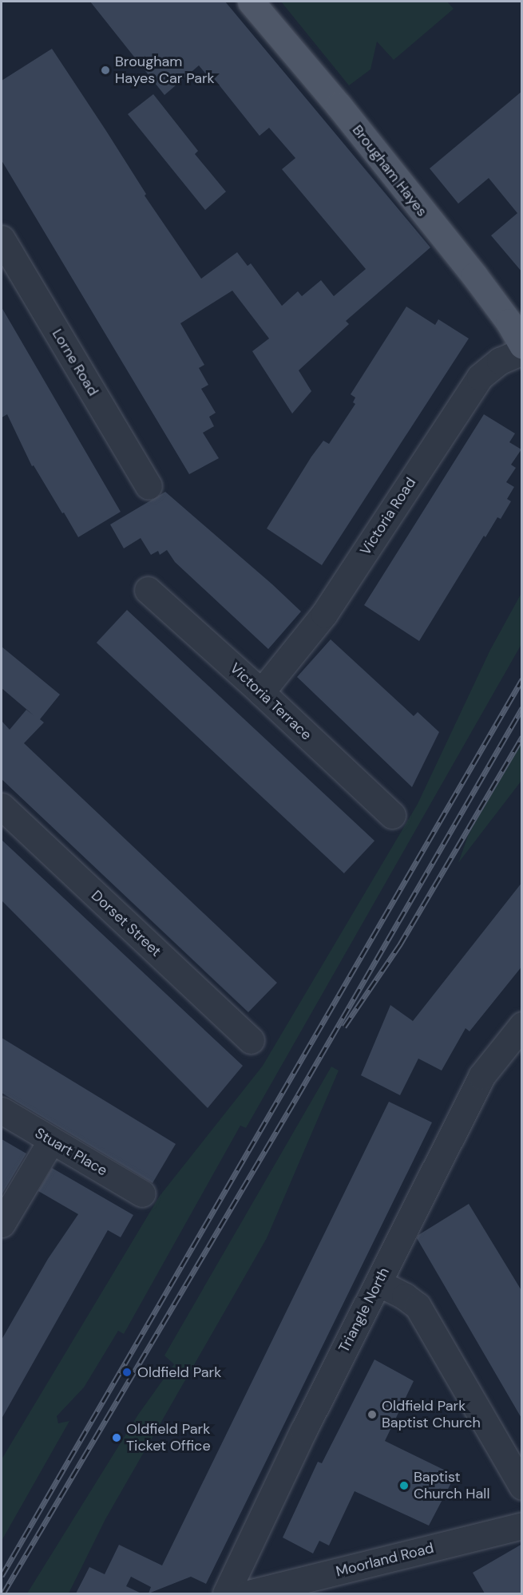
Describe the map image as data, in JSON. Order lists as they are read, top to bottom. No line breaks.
{"streets":{"main road":["Brougham Hayes"],"street":["Lorne Road","Victoria Road","Victoria Terrace","Dorset Street","Stuart Place","Triangle North","Moorland Road"]},"crossings":[["Victoria Road","Victoria Terrace"]],"places":["Brougham Hayes Car Park","Oldfield Park","Oldfield Park Baptist Church","Oldfield Park Ticket Office","Baptist Church Hall"]}
